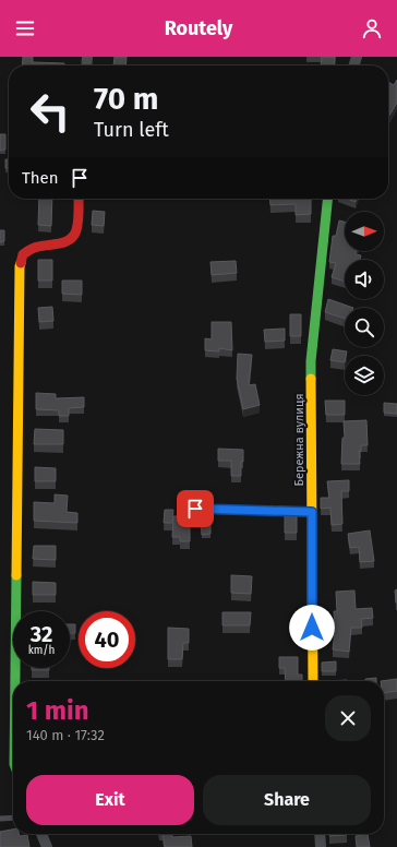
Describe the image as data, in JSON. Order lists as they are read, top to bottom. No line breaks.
{"streets":{"street":["Бережна вулиця"]},"north":"right","page":{"header":"Routely","turn":["70 m","Turn left"],"then":"Then","speed":"32 km/h","limit":"40","heading":["1 min","140 m · 17:32"],"buttons":["Exit","Share"]}}
